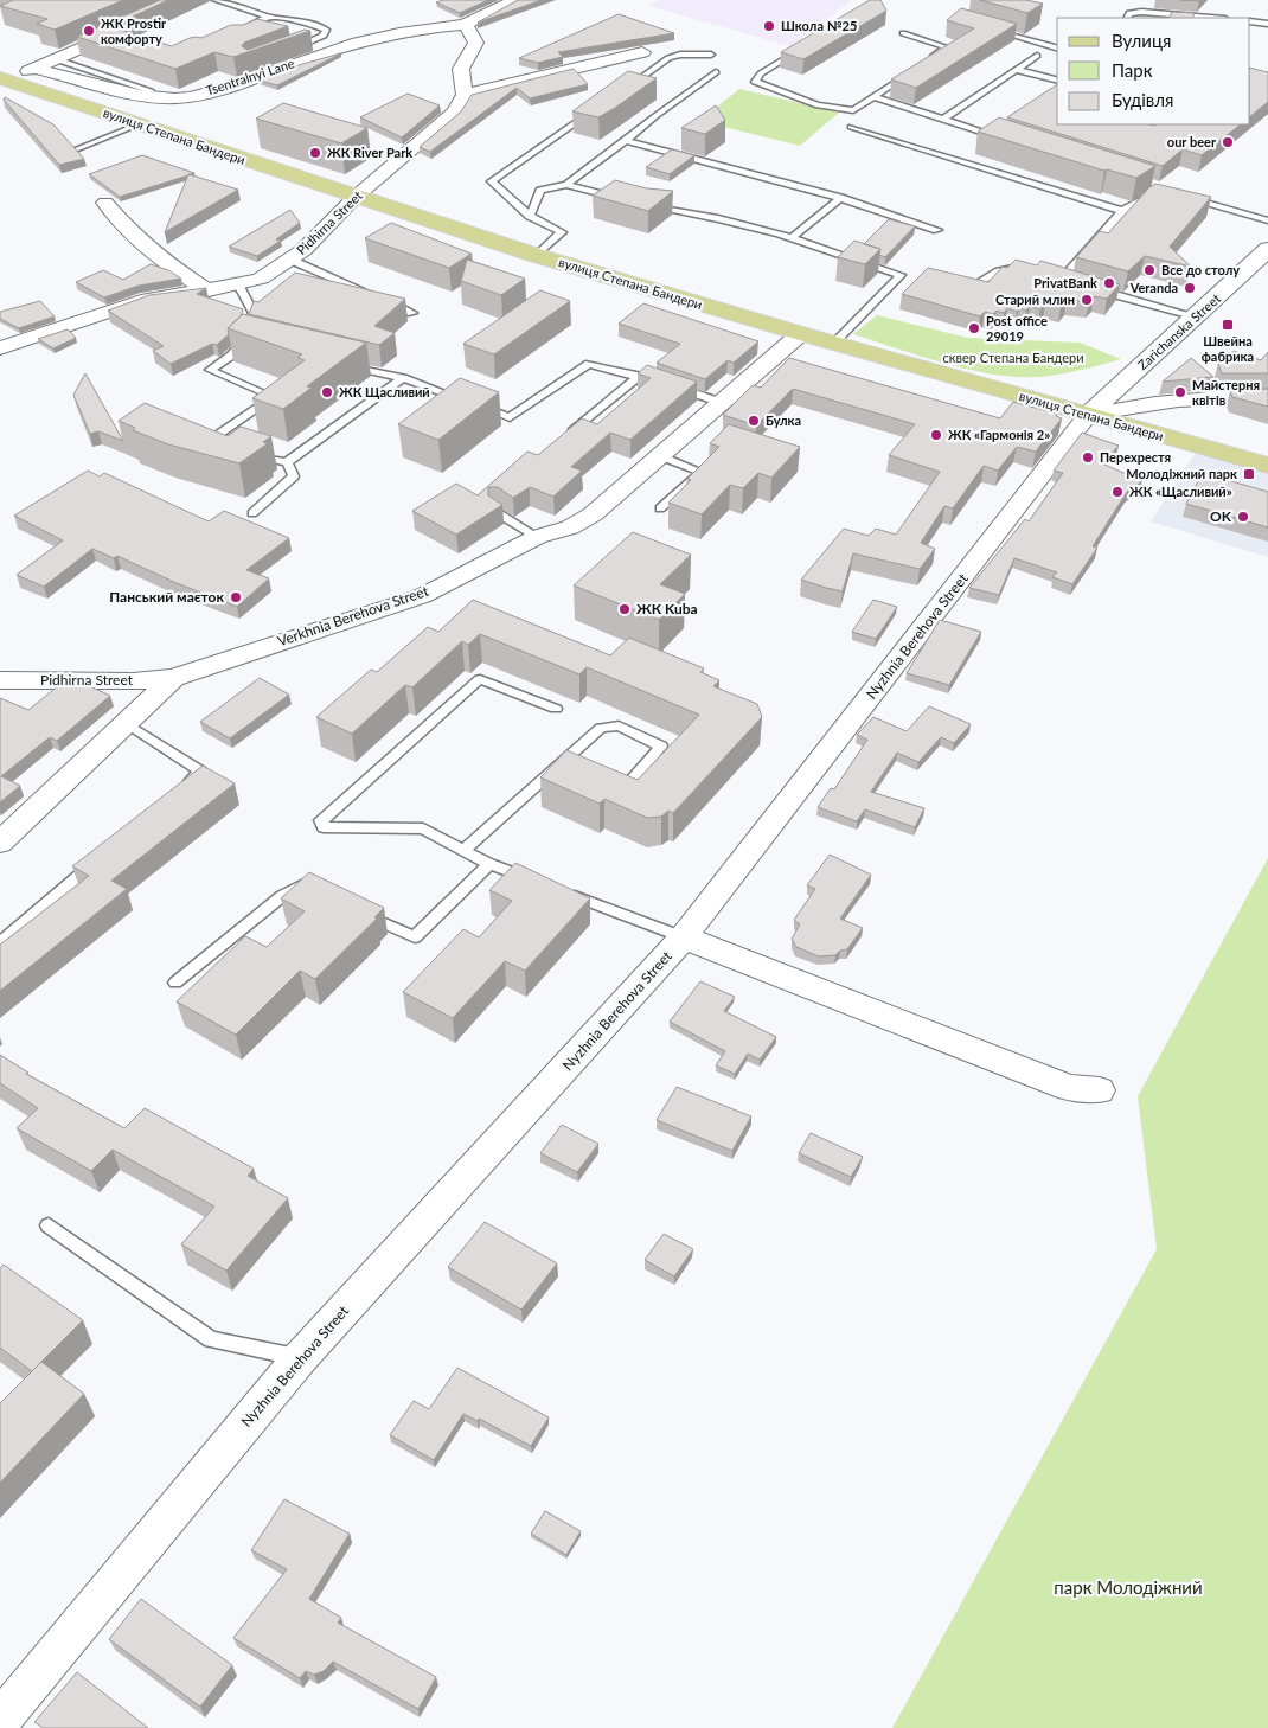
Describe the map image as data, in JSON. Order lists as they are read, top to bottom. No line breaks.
{"streets":{"main road":["вулиця Степана Бандери"],"street":["Tsentralnyi Lane","Pidhirna Street","Zarichanska Street","Verkhnia Berehova Street","Nyzhnia Berehova Street"]},"crossings":[["вулиця Степана Бандери","Pidhirna Street"],["вулиця Степана Бандери","Zarichanska Street"],["вулиця Степана Бандери","Verkhnia Berehova Street"],["вулиця Степана Бандери","Nyzhnia Berehova Street"],["Pidhirna Street","Verkhnia Berehova Street"],["Zarichanska Street","Nyzhnia Berehova Street"]],"parks":["сквер Степана Бандери","парк Молодіжний"],"places":{"other":["Школа №25","ЖК Prostir комфорту","our beer","ЖК River Park","Все до столу","PrivatBank","Veranda","Старий млин","Post office 29019","ЖК Щасливий","Майстерня квітів","Булка","ЖК «Гармонія 2»","Перехрестя","ЖК «Щасливий»","OK","Панський маєток","ЖК Kuba"],"transit":["Швейна фабрика","Молодіжний парк"]},"legend":["Вулиця","Парк","Будівля"]}
